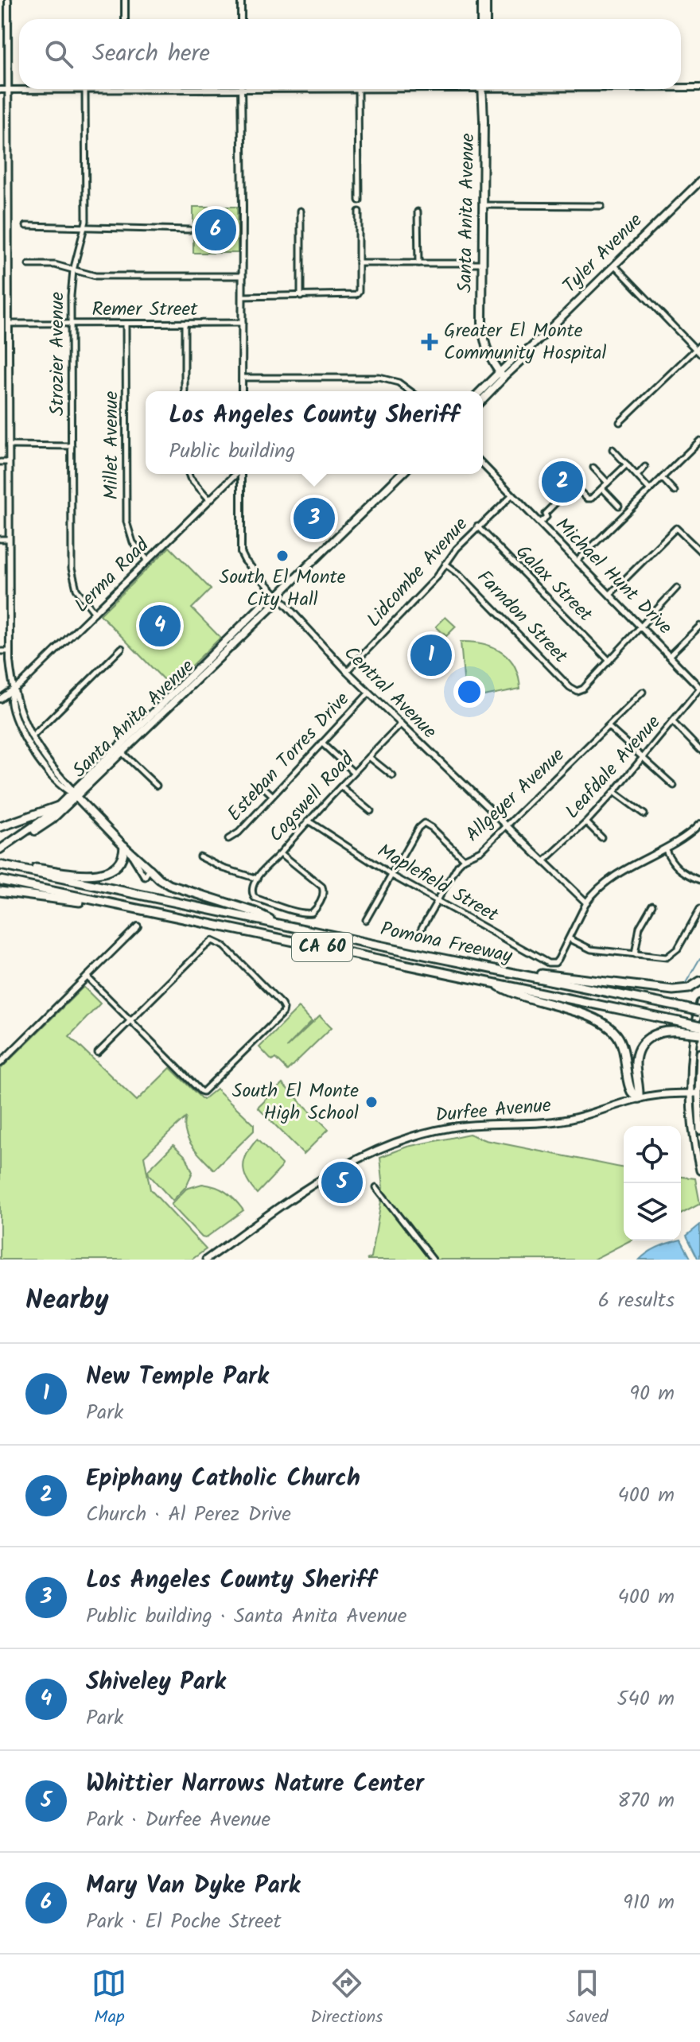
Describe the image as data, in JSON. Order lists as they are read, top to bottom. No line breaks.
{"streets":{"highway":["Pomona Freeway","CA 60"],"main road":["Santa Anita Avenue","Tyler Avenue","Durfee Avenue"],"street":["Remer Street","Strozier Avenue","Millet Avenue","Lidcombe Avenue","Lerma Road","Michael Hunt Drive","Galax Street","Farndon Street","Central Avenue","Esteban Torres Drive","Leafdale Avenue","Allgeyer Avenue","Cogswell Road","Maplefield Street"]},"crossings":[["Santa Anita Avenue","Tyler Avenue"],["Santa Anita Avenue","Central Avenue"],["Remer Street","Strozier Avenue"],["Remer Street","Millet Avenue"],["Strozier Avenue","Lerma Road"],["Millet Avenue","Lerma Road"],["Lidcombe Avenue","Michael Hunt Drive"],["Lidcombe Avenue","Galax Street"],["Lidcombe Avenue","Farndon Street"],["Lidcombe Avenue","Central Avenue"],["Michael Hunt Drive","Leafdale Avenue"],["Galax Street","Farndon Street"],["Central Avenue","Esteban Torres Drive"],["Central Avenue","Leafdale Avenue"],["Central Avenue","Allgeyer Avenue"],["Central Avenue","Cogswell Road"],["Allgeyer Avenue","Maplefield Street"],["Cogswell Road","Maplefield Street"]],"places":{"health":["Greater El Monte Community Hospital"],"other":["South El Monte City Hall","South El Monte High School"]},"page":{"search":"Search here","pins":["6","2","3","4","1","5"],"popup":["Los Angeles County Sheriff","Public building"],"heading":["Nearby","6 results"],"list":[{"mark":"1","name":"New Temple Park","note":"Park","value":"90 m"},{"mark":"2","name":"Epiphany Catholic Church","note":"Church · Al Perez Drive","value":"400 m"},{"mark":"3","name":"Los Angeles County Sheriff","note":"Public building · Santa Anita Avenue","value":"400 m"},{"mark":"4","name":"Shiveley Park","note":"Park","value":"540 m"},{"mark":"5","name":"Whittier Narrows Nature Center","note":"Park · Durfee Avenue","value":"870 m"},{"mark":"6","name":"Mary Van Dyke Park","note":"Park · El Poche Street","value":"910 m"}],"nav":["Map","Directions","Saved"]}}
